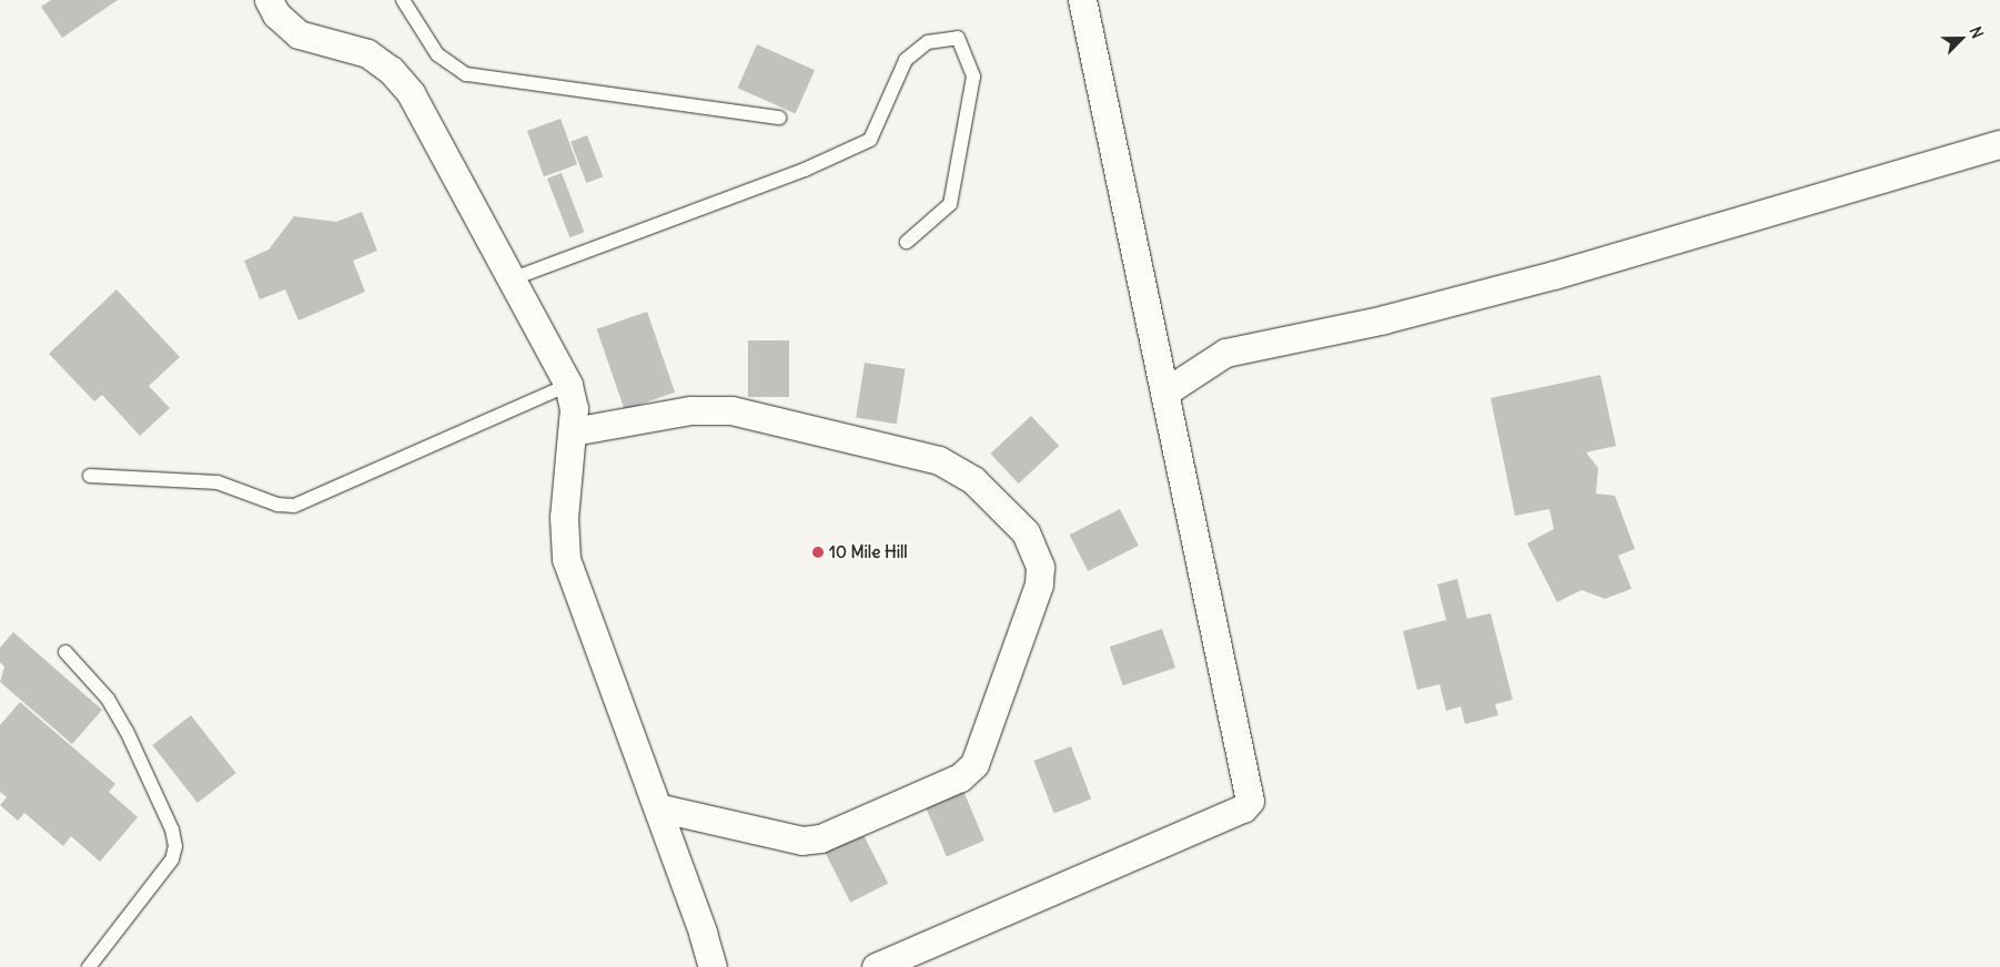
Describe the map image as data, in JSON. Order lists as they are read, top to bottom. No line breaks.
{"places":["10 Mile Hill"],"north":"top right"}
